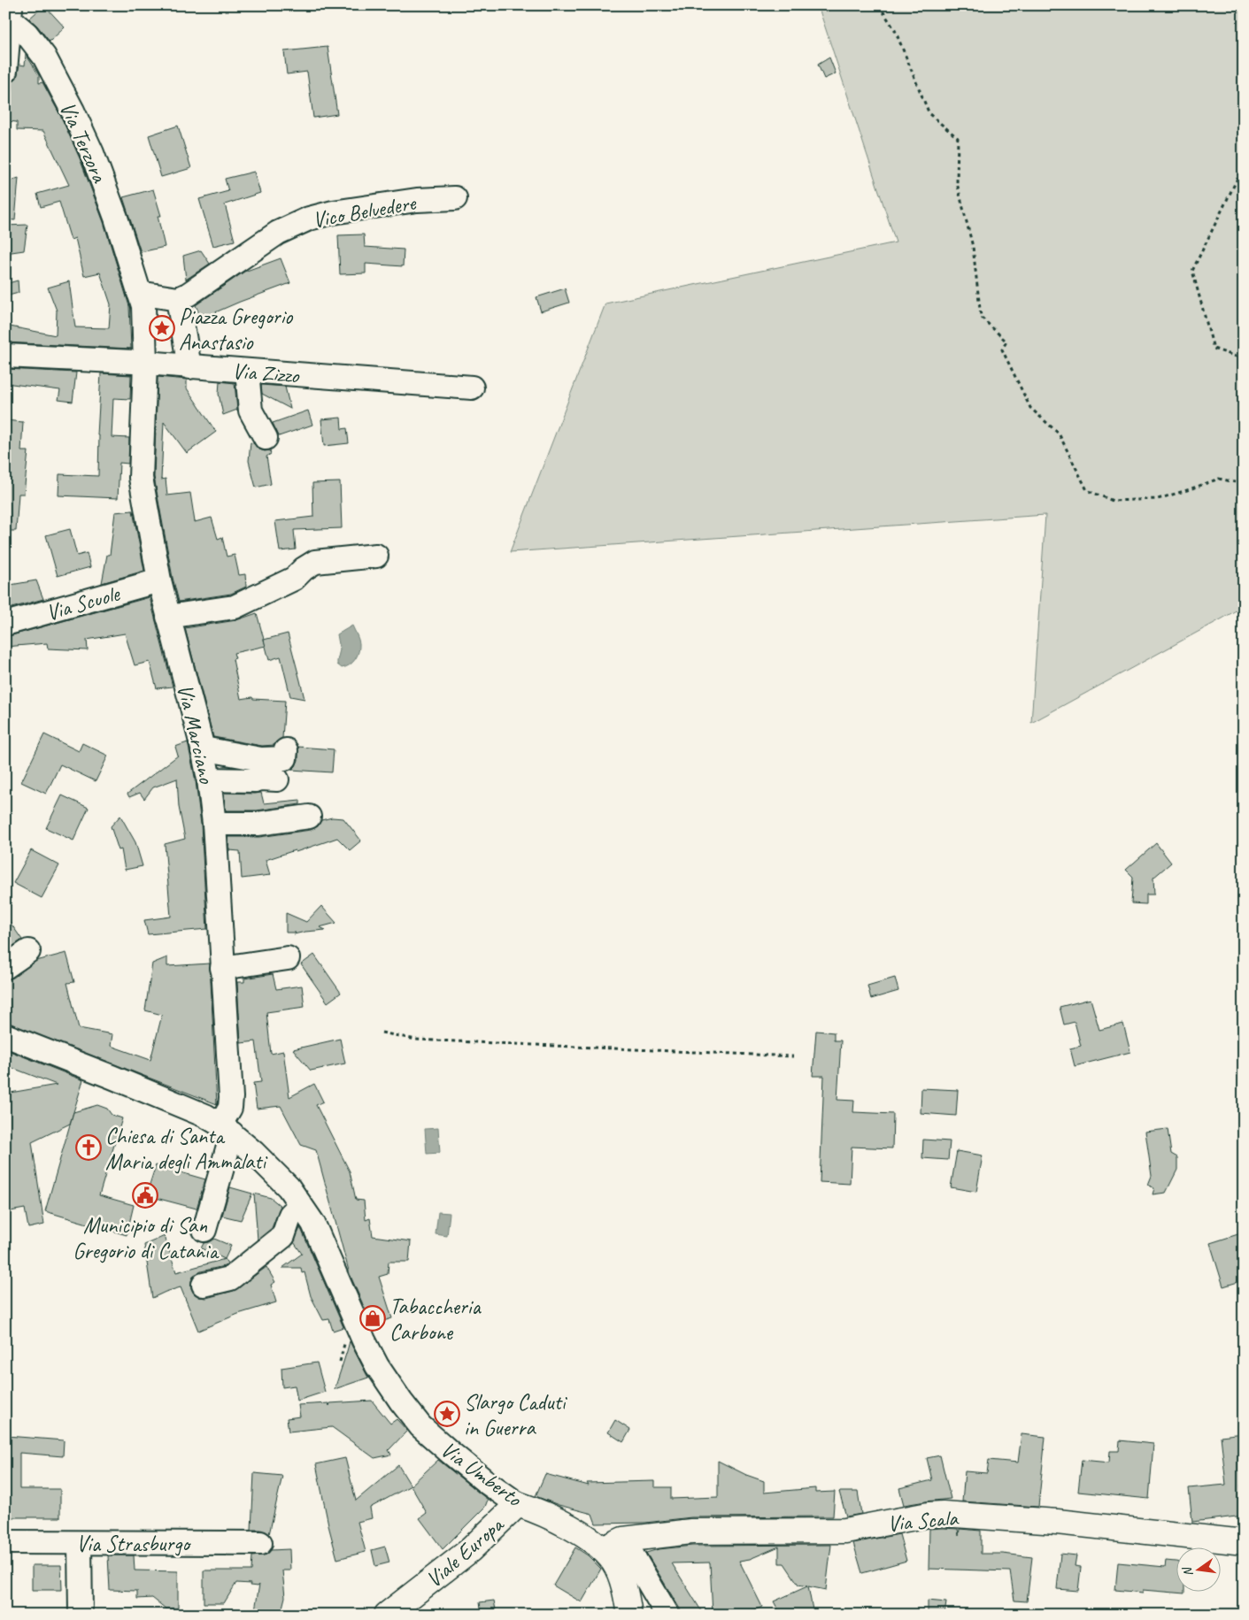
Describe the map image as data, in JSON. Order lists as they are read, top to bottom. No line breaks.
{"streets":{"main road":["Via Umberto","Via Scala","Viale Europa"],"street":["Via Terzora","Vico Belvedere","Via Zizzo","Via Scuole","Via Marciano","Via Strasburgo"]},"crossings":[["Via Terzora","Via Zizzo"],["Via Terzora","Via Marciano"],["Via Zizzo","Via Marciano"],["Via Scuole","Via Marciano"],["Via Marciano","Via Umberto"],["Via Umberto","Via Scala"],["Via Umberto","Viale Europa"]],"places":{"place":["Piazza Gregorio Anastasio","Slargo Caduti in Guerra"],"church":["Chiesa di Santa Maria degli Ammalati"],"public building":["Municipio di San Gregorio di Catania"],"shop":["Tabaccheria Carbone"]},"north":"left"}
